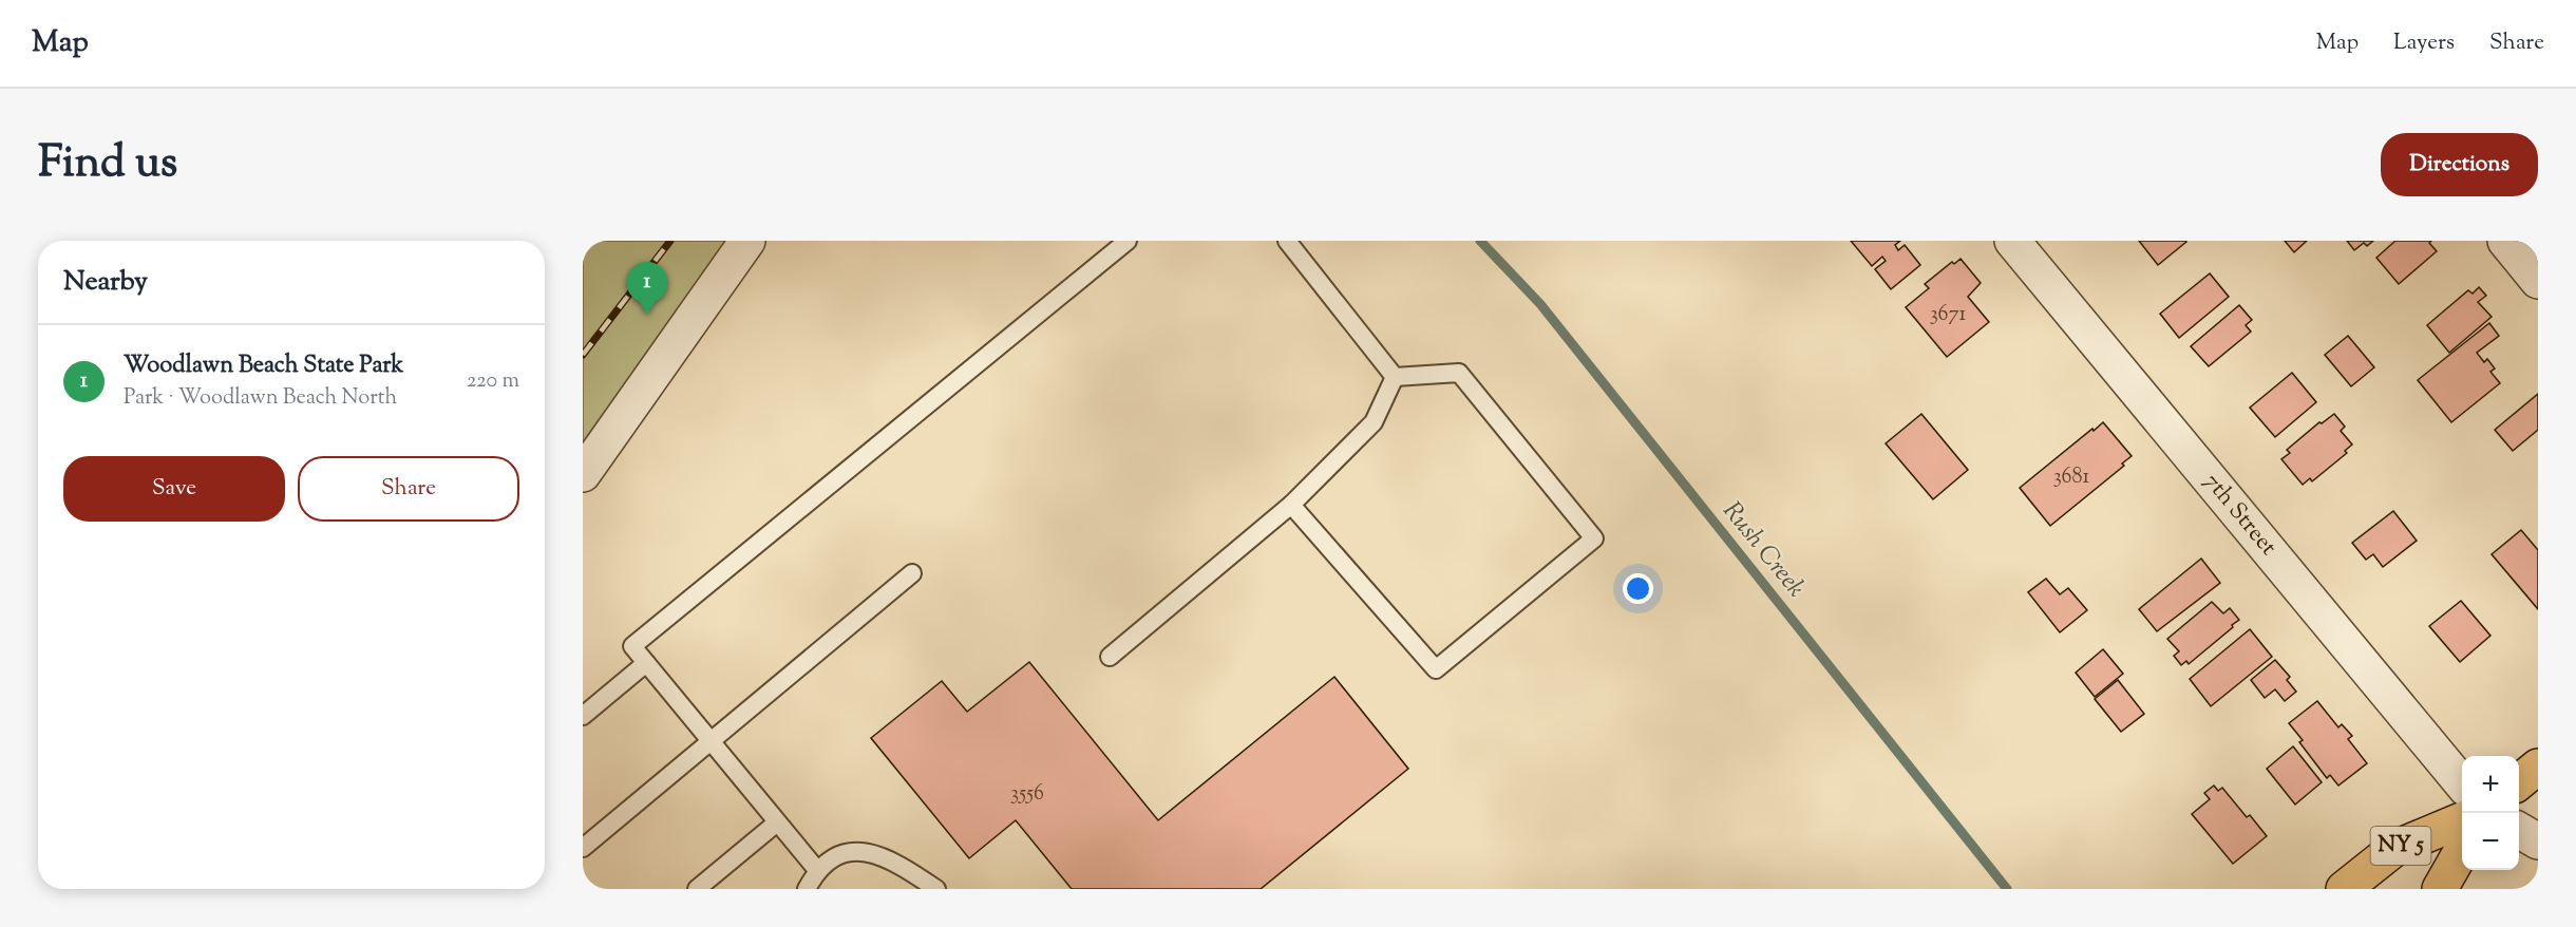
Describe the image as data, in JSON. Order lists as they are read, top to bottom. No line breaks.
{"streets":{"highway":["NY 5"],"street":["7th Street"]},"water":["Rush Creek"],"house_numbers":["3671","3681","3556"],"page":{"header":"Map","nav":["Map","Layers","Share"],"title":"Find us","buttons":["Directions",["Save","Share"]],"heading":"Nearby","pins":"1","list":[{"mark":"1","name":"Woodlawn Beach State Park","note":"Park · Woodlawn Beach North","value":"220 m"}],"map_buttons":["+","−"]}}
